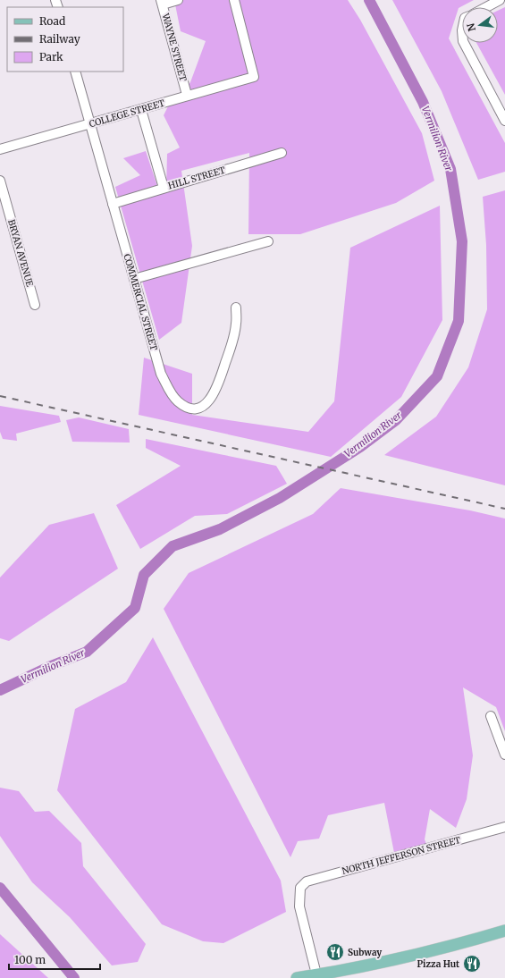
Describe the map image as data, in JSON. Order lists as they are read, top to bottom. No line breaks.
{"streets":{"street":["WAYNE STREET","COLLEGE STREET","HILL STREET","BRYAN AVENUE","COMMERCIAL STREET","NORTH JEFFERSON STREET"]},"crossings":[["WAYNE STREET","COLLEGE STREET"],["COLLEGE STREET","COMMERCIAL STREET"],["HILL STREET","COMMERCIAL STREET"]],"water":["Vermilion River"],"places":{"restaurant":["Subway","Pizza Hut"]},"legend":["Road","Railway","Park"],"scale_bar":"100 m","north":"left"}
